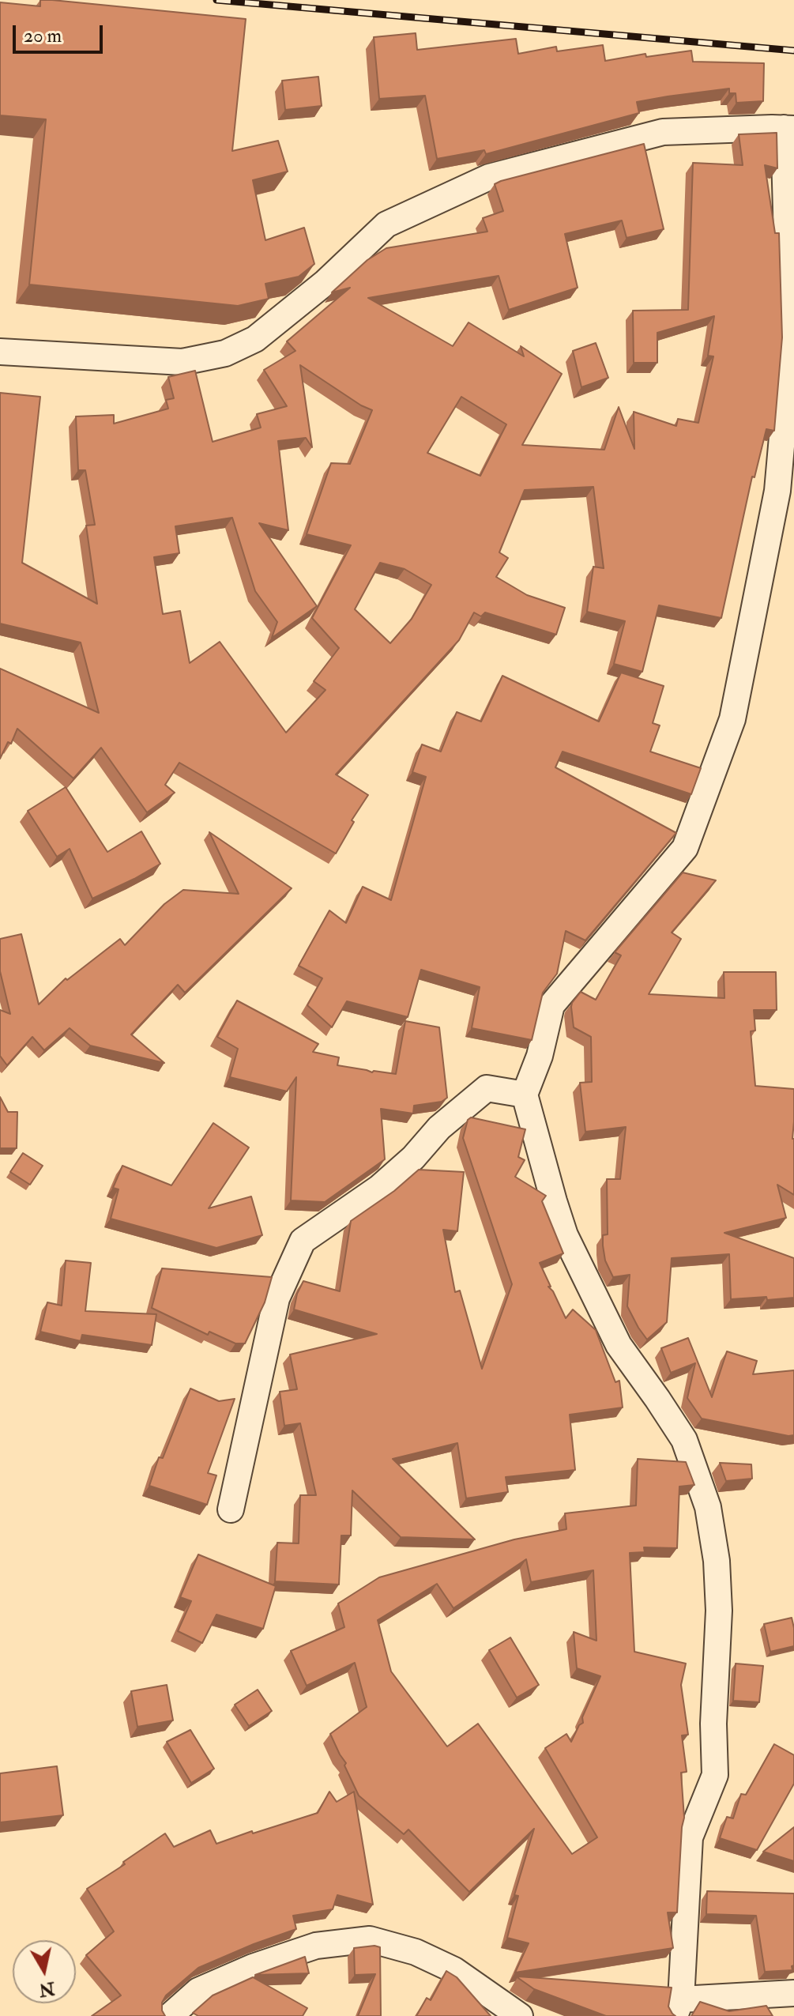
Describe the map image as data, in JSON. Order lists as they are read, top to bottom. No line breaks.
{"scale_bar":"20 m","north":"bottom"}
